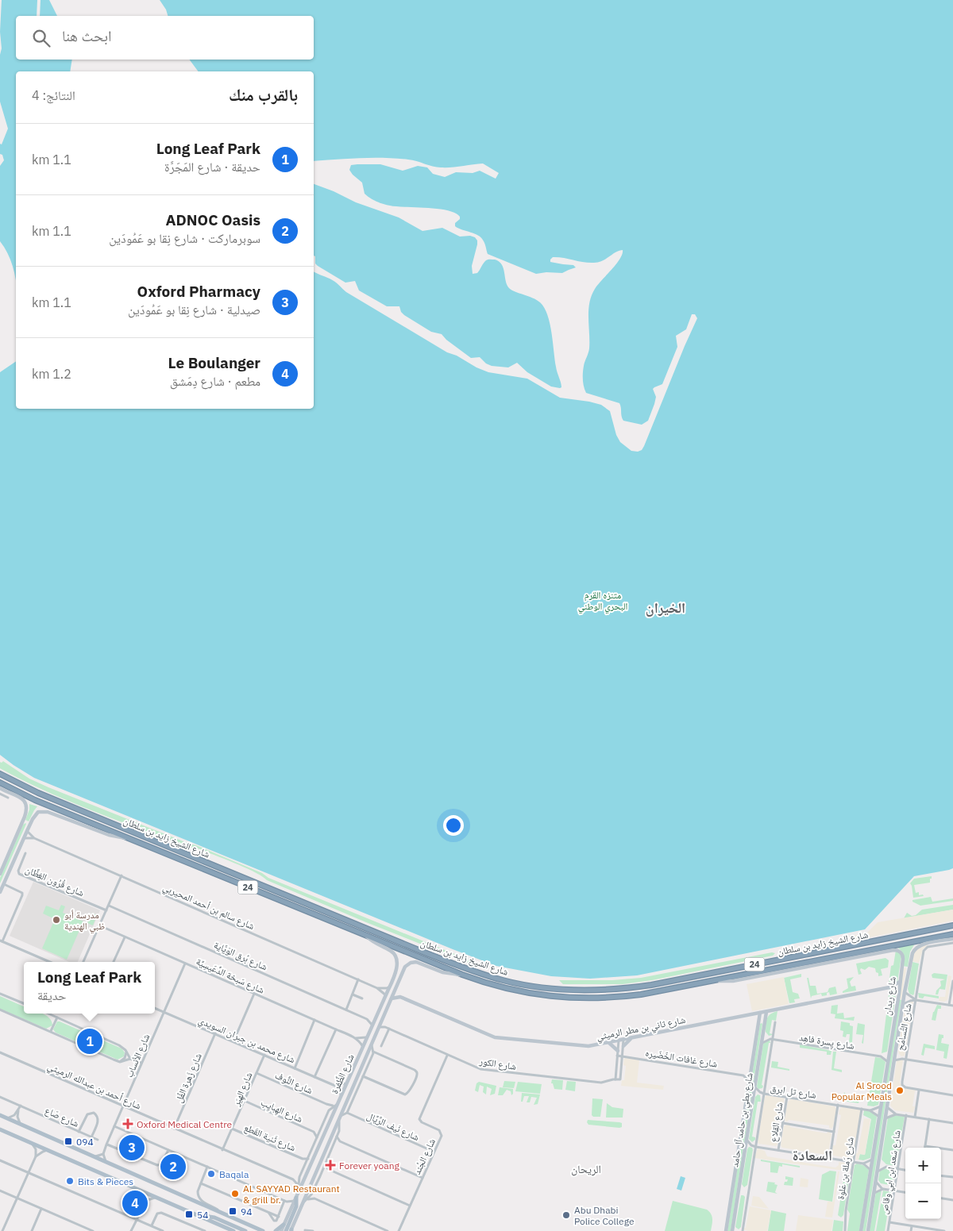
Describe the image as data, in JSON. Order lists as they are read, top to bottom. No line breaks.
{"streets":{"highway":["شارع الشيخ زايد بن سلطان","24"],"main road":["شارع ربدان","شارع ثاني بن مطر الرميثي","شارع الظَّفرة","شارع بطي بن حامد آل حامد"],"street":["شارع قُرُون الغِظَّان","شارع سالم بن أحمد المحيربي","شارع بُرق الوَيَّاية","شارع سَبخة الدِّعَيسِيَّة","شارع التَّسامُح","شارع محمد بن جبران السويدي","شارع يِسرة فاهِد","شارع الأنساب","شارع غافات الخَضَيره","شارع الكور","شارع زَهرة الفُل","شارع النُّوف","شارع أحمد بن عبدالله الرميثي","شارع الهِيَر","شارع تل ابرق","شارع الهِبايِب","شارع صَاع","شارع القِلاع","شارع نَيف الرَّيَّال","شارع ثَنية القَطع","شارع الجُند","شارع رَملة بن عَلوة","شارع سَعد ابن ابي وقاص"]},"crossings":[["شارع الشيخ زايد بن سلطان","شارع ربدان"],["شارع الشيخ زايد بن سلطان","شارع الظَّفرة"],["شارع سالم بن أحمد المحيربي","شارع الظَّفرة"],["شارع بُرق الوَيَّاية","شارع الظَّفرة"],["شارع سَبخة الدِّعَيسِيَّة","شارع الأنساب"],["شارع سَبخة الدِّعَيسِيَّة","شارع الظَّفرة"],["شارع ربدان","شارع ثاني بن مطر الرميثي"],["شارع ربدان","شارع يِسرة فاهِد"],["شارع ربدان","شارع تل ابرق"],["شارع ثاني بن مطر الرميثي","شارع الكور"],["شارع ثاني بن مطر الرميثي","شارع بطي بن حامد آل حامد"],["شارع محمد بن جبران السويدي","شارع الأنساب"],["شارع محمد بن جبران السويدي","شارع زَهرة الفُل"],["شارع محمد بن جبران السويدي","شارع الهِيَر"],["شارع الأنساب","شارع أحمد بن عبدالله الرميثي"],["شارع غافات الخَضَيره","شارع الكور"],["شارع الكور","شارع الظَّفرة"],["شارع الكور","شارع الجُند"],["شارع الظَّفرة","شارع النُّوف"],["شارع الظَّفرة","شارع أحمد بن عبدالله الرميثي"],["شارع الظَّفرة","شارع نَيف الرَّيَّال"],["شارع زَهرة الفُل","شارع أحمد بن عبدالله الرميثي"],["شارع النُّوف","شارع الهِيَر"],["شارع أحمد بن عبدالله الرميثي","شارع الهِيَر"],["شارع الهِيَر","شارع الهِبايِب"],["شارع الهِيَر","شارع ثَنية القَطع"],["شارع تل ابرق","شارع بطي بن حامد آل حامد"],["شارع تل ابرق","شارع القِلاع"],["شارع تل ابرق","شارع رَملة بن عَلوة"],["شارع نَيف الرَّيَّال","شارع الجُند"]],"districts":["الخيران","السعادة","الريحان"],"parks":["متنزه القرم البحري الوطني"],"places":{"other":["مدرسة أبو ظبي الهندية","Al Srood Popular Meals","Baqala","Bits & Pieces","AL SAYYAD Restaurant & grill br.","Abu Dhabi Police College"],"health":["Oxford Medical Centre","Forever yoang"],"transit":["094","94","54"]},"page":{"search":"ابحث هنا","heading":["بالقرب منك","النتائج: 4"],"list":[{"mark":"1","name":"Long Leaf Park","note":"حديقة · شارع المَجَرَّة","value":"1.1 km"},{"mark":"2","name":"ADNOC Oasis","note":"سوبرماركت · شارع نِقا بو عَمُودَين","value":"1.1 km"},{"mark":"3","name":"Oxford Pharmacy","note":"صيدلية · شارع نِقا بو عَمُودَين","value":"1.1 km"},{"mark":"4","name":"Le Boulanger","note":"مطعم · شارع دِمَشق","value":"1.2 km"}],"popup":["Long Leaf Park","حديقة"],"pins":["1","3","2","4"],"map_buttons":["+","−"]}}
